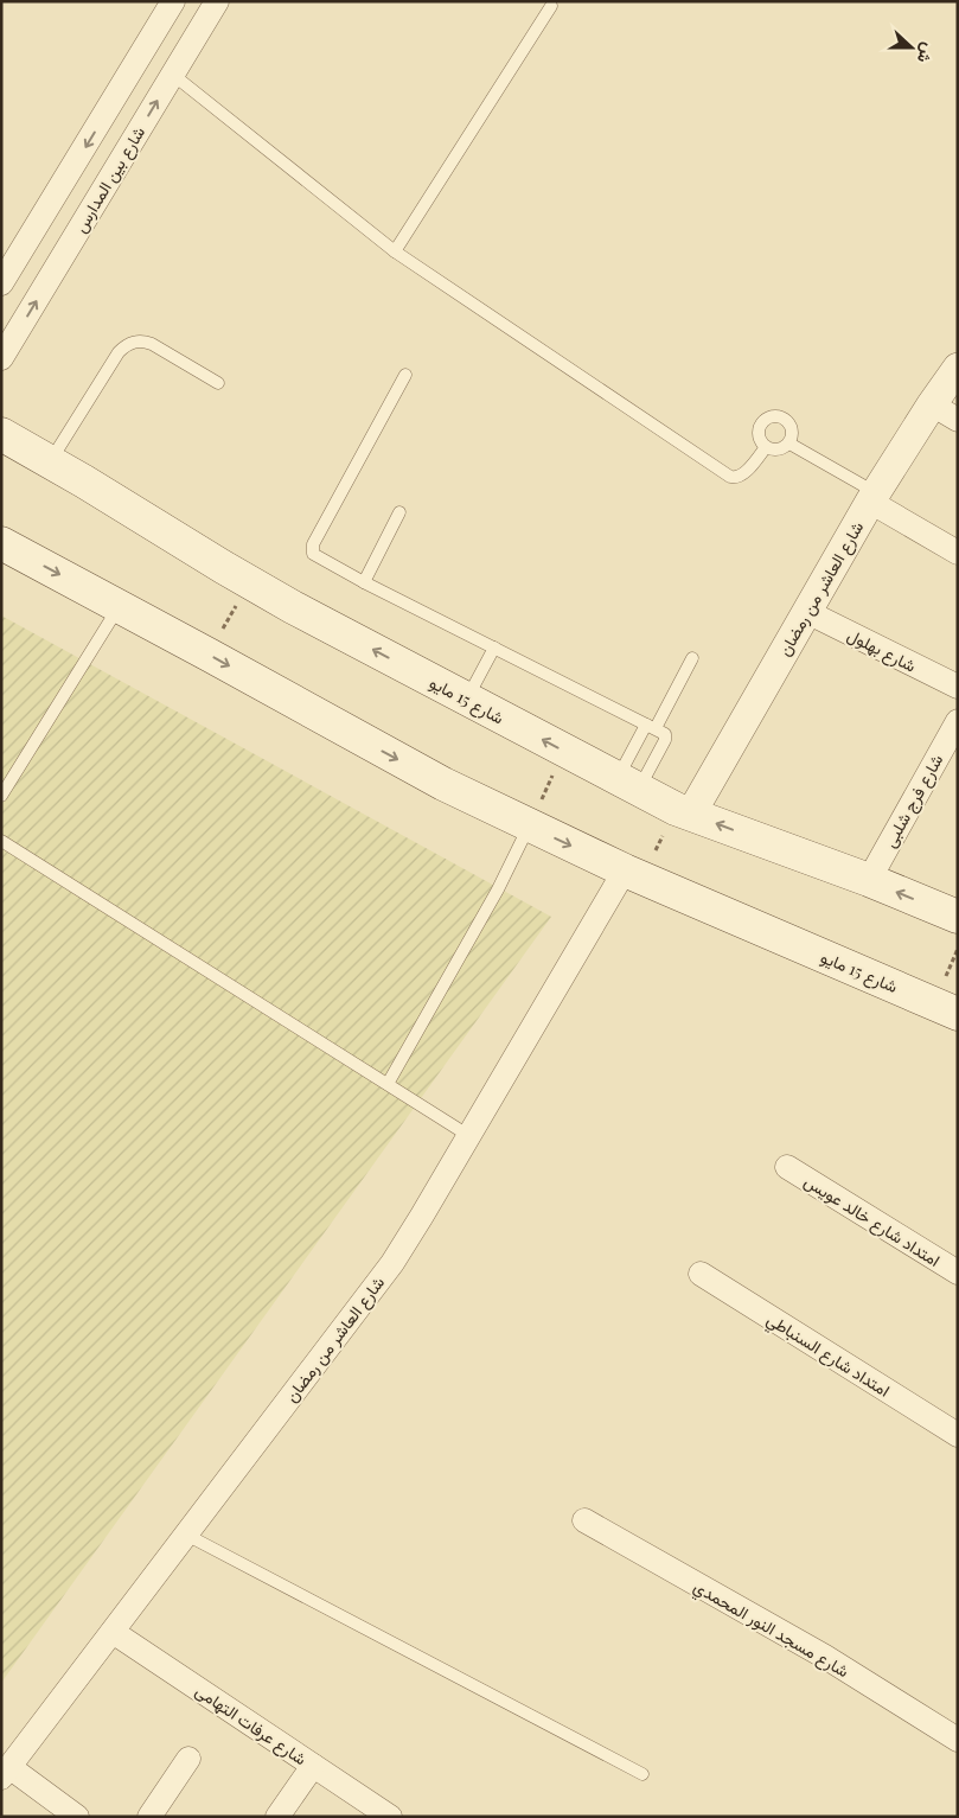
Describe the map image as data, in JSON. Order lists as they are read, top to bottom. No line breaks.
{"streets":{"main road":["شارع 15 مايو"],"street":["شارع بين المدارس","شارع العاشر من رمضان","شارع بهلول","شارع فرج شلبى","امتداد شارع خالد عويس","امتداد شارع السنباطي","شارع مسجد النور المحمدي","شارع عرفات التهامى"]},"crossings":[["شارع العاشر من رمضان","شارع بهلول"],["شارع العاشر من رمضان","شارع 15 مايو"],["شارع العاشر من رمضان","شارع عرفات التهامى"],["شارع 15 مايو","شارع فرج شلبى"]],"north":"right"}
